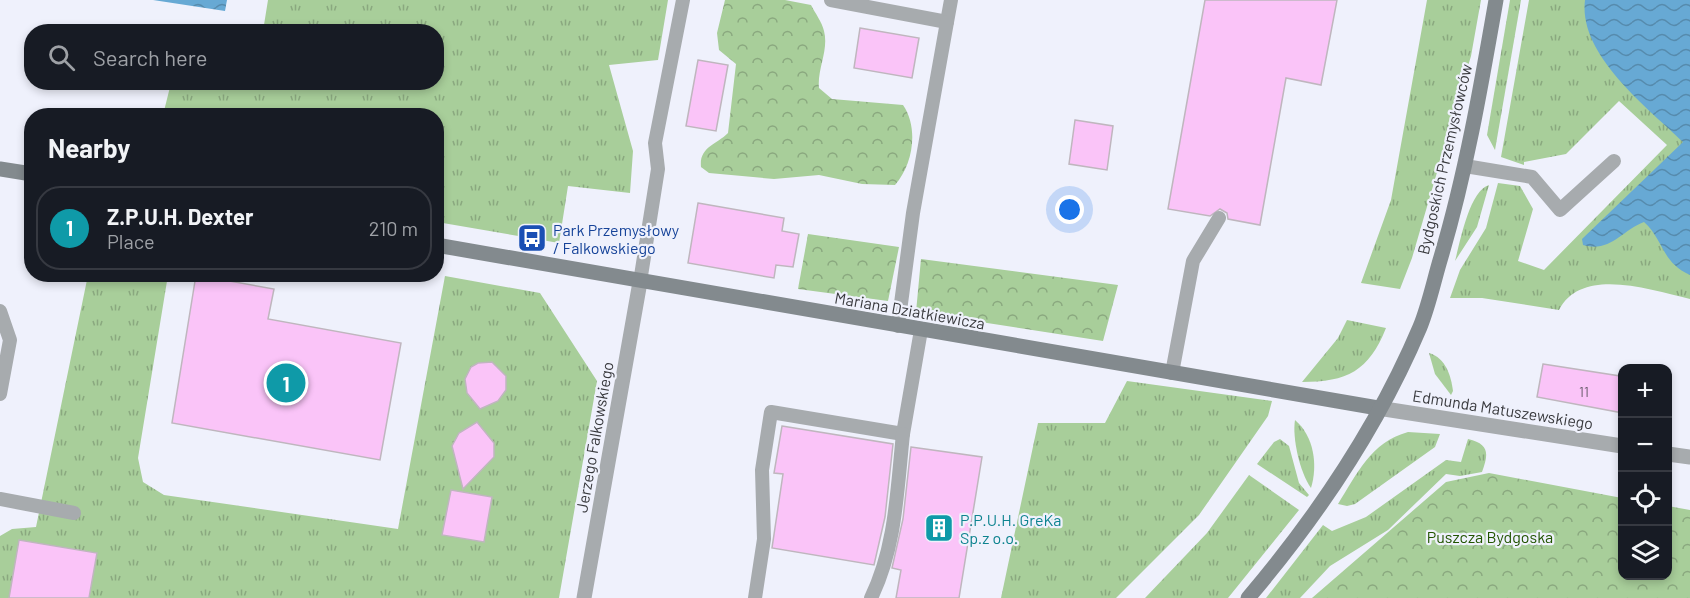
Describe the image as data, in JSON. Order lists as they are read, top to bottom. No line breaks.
{"streets":{"street":["Bydgoskich Przemysłowców","Mariana Dziatkiewicza","Edmunda Matuszewskiego","Jerzego Falkowskiego"]},"crossings":[["Bydgoskich Przemysłowców","Mariana Dziatkiewicza"],["Bydgoskich Przemysłowców","Edmunda Matuszewskiego"],["Mariana Dziatkiewicza","Edmunda Matuszewskiego"],["Mariana Dziatkiewicza","Jerzego Falkowskiego"]],"parks":["Puszcza Bydgoska"],"places":{"bus stop":["Park Przemysłowy / Falkowskiego"],"building":["P.P.U.H. GreKa Sp.z o.o."]},"house_numbers":["11"],"page":{"search":"Search here","heading":"Nearby","list":[{"mark":"1","name":"Z.P.U.H. Dexter","note":"Place","value":"210 m"}],"pins":"1","map_buttons":["+","−"]}}
